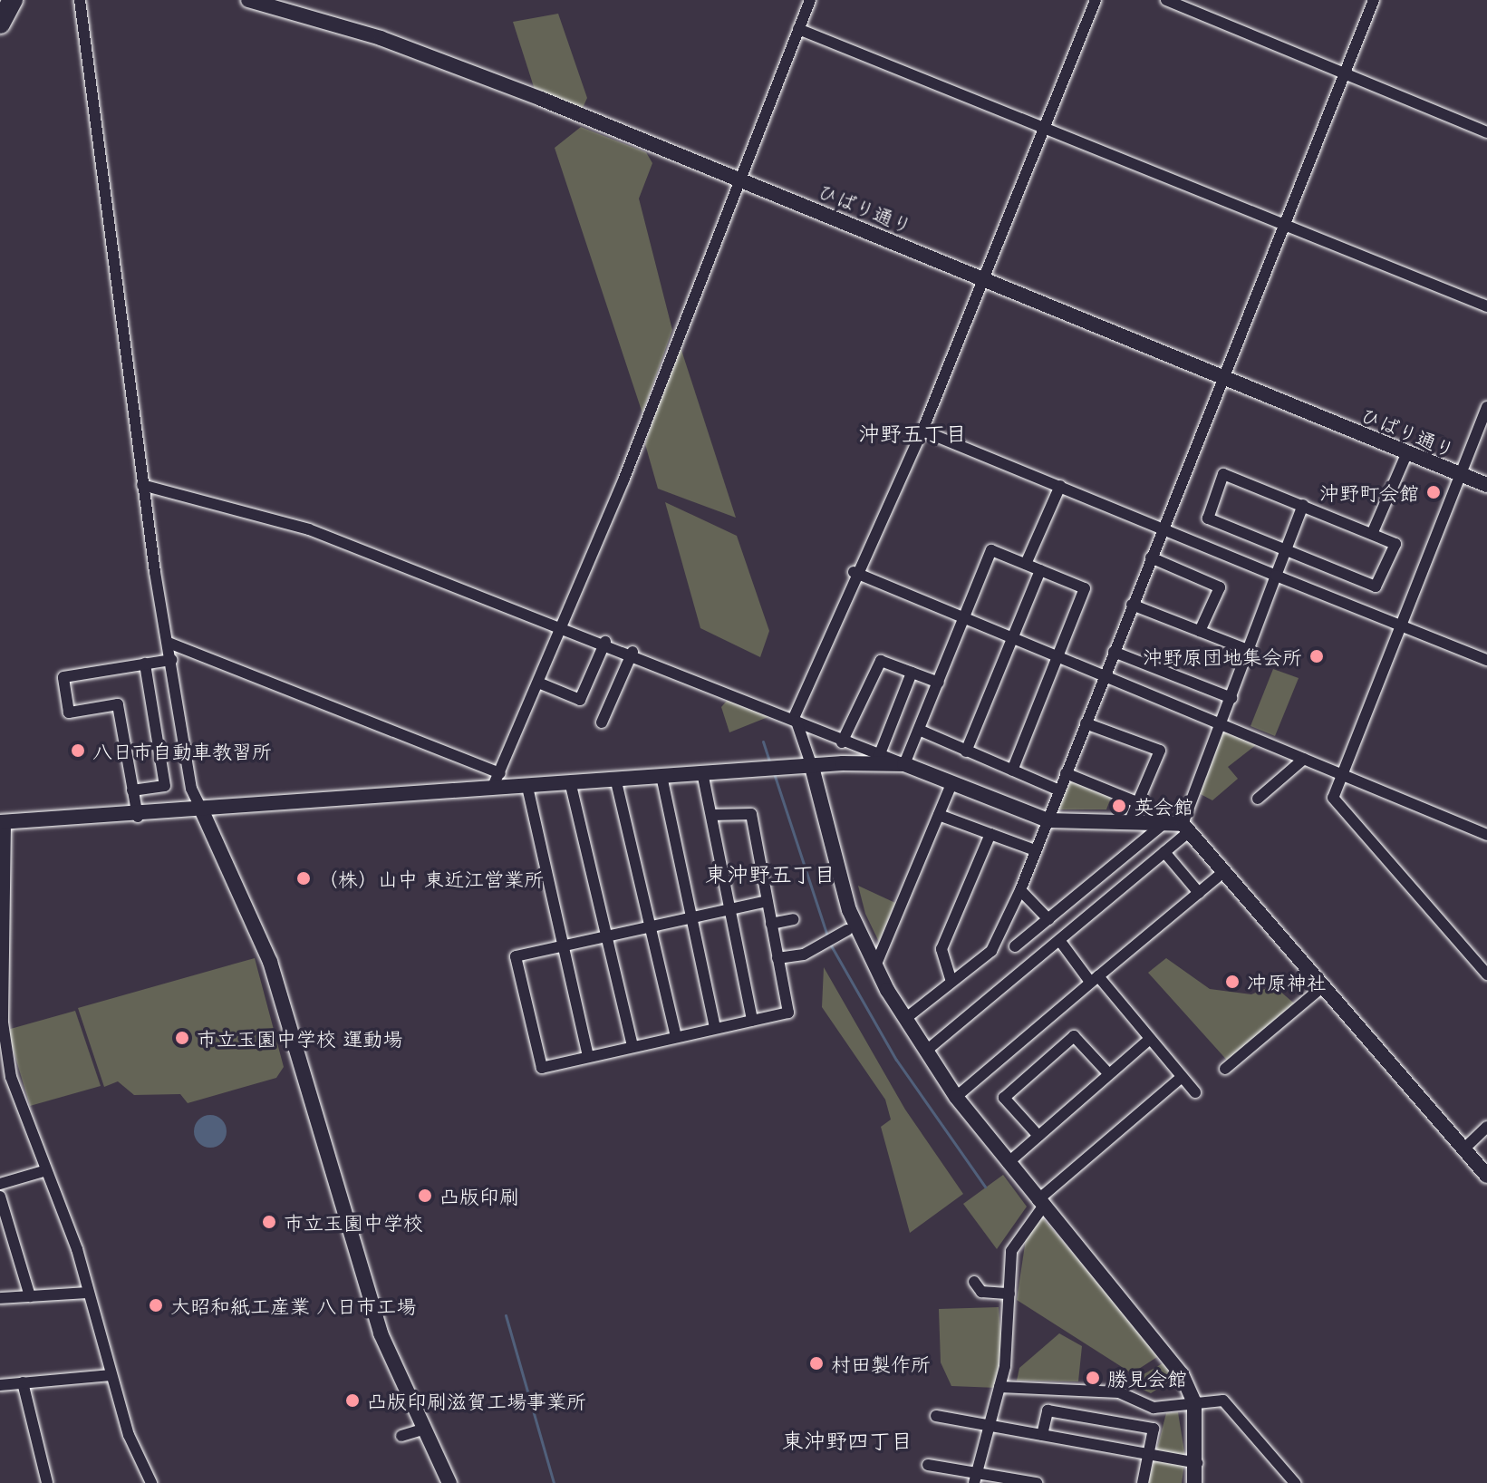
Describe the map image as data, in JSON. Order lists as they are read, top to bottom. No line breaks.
{"streets":{"street":["ひばり通り"]},"districts":["沖野五丁目","東沖野五丁目","東沖野四丁目"],"places":["沖野町会館","沖野原団地集会所","八日市自動車教習所","英会館","（株）山中 東近江営業所","冲原神社","市立玉園中学校 運動場","凸版印刷","市立玉園中学校","大昭和紙工産業 八日市工場","村田製作所","勝見会館","凸版印刷滋賀工場事業所"]}
